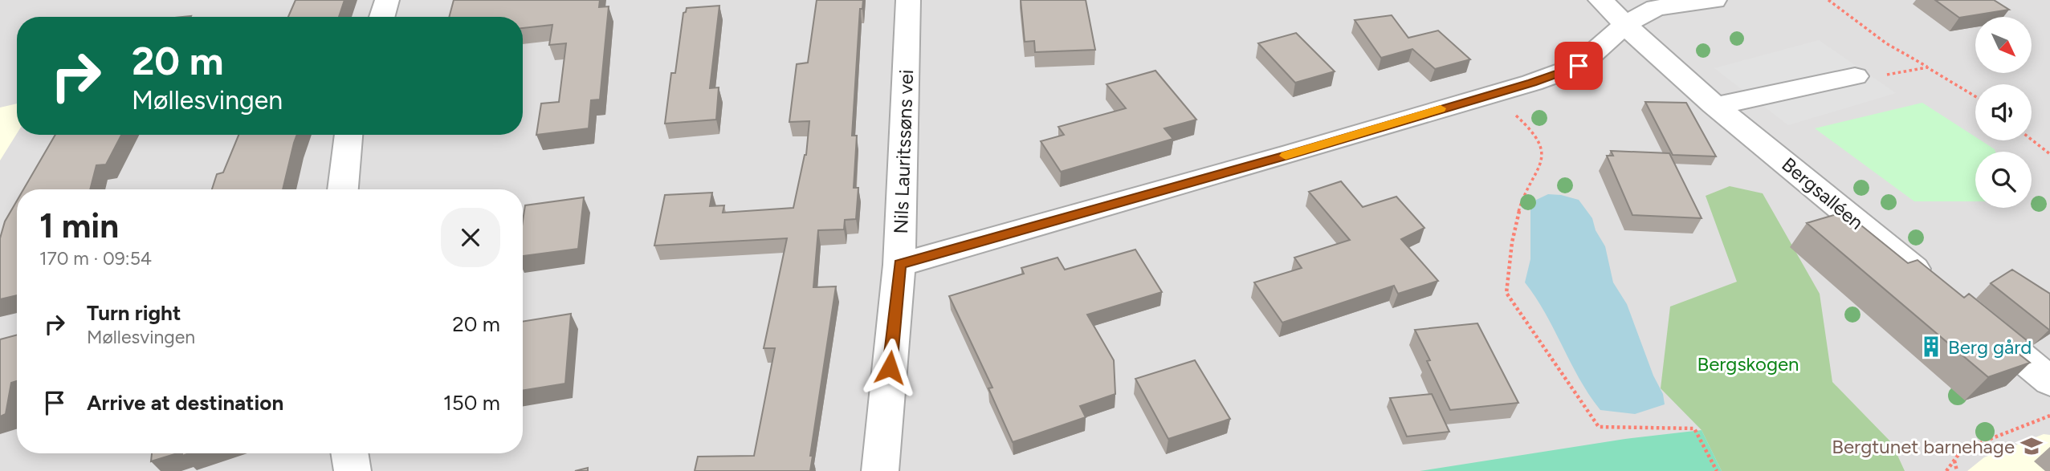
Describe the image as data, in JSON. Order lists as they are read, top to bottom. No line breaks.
{"streets":{"street":["Nils Lauritssøns vei","Bergsalléen"]},"parks":["Bergskogen"],"places":{"building":["Berg gård"],"school or university":["Bergtunet barnehage"]},"north":"bottom right","page":{"turn":["20 m","Møllesvingen"],"heading":["1 min","170 m · 09:54"],"list":[{"name":"Turn right","note":"Møllesvingen","value":"20 m"},{"name":"Arrive at destination","value":"150 m"}]}}
